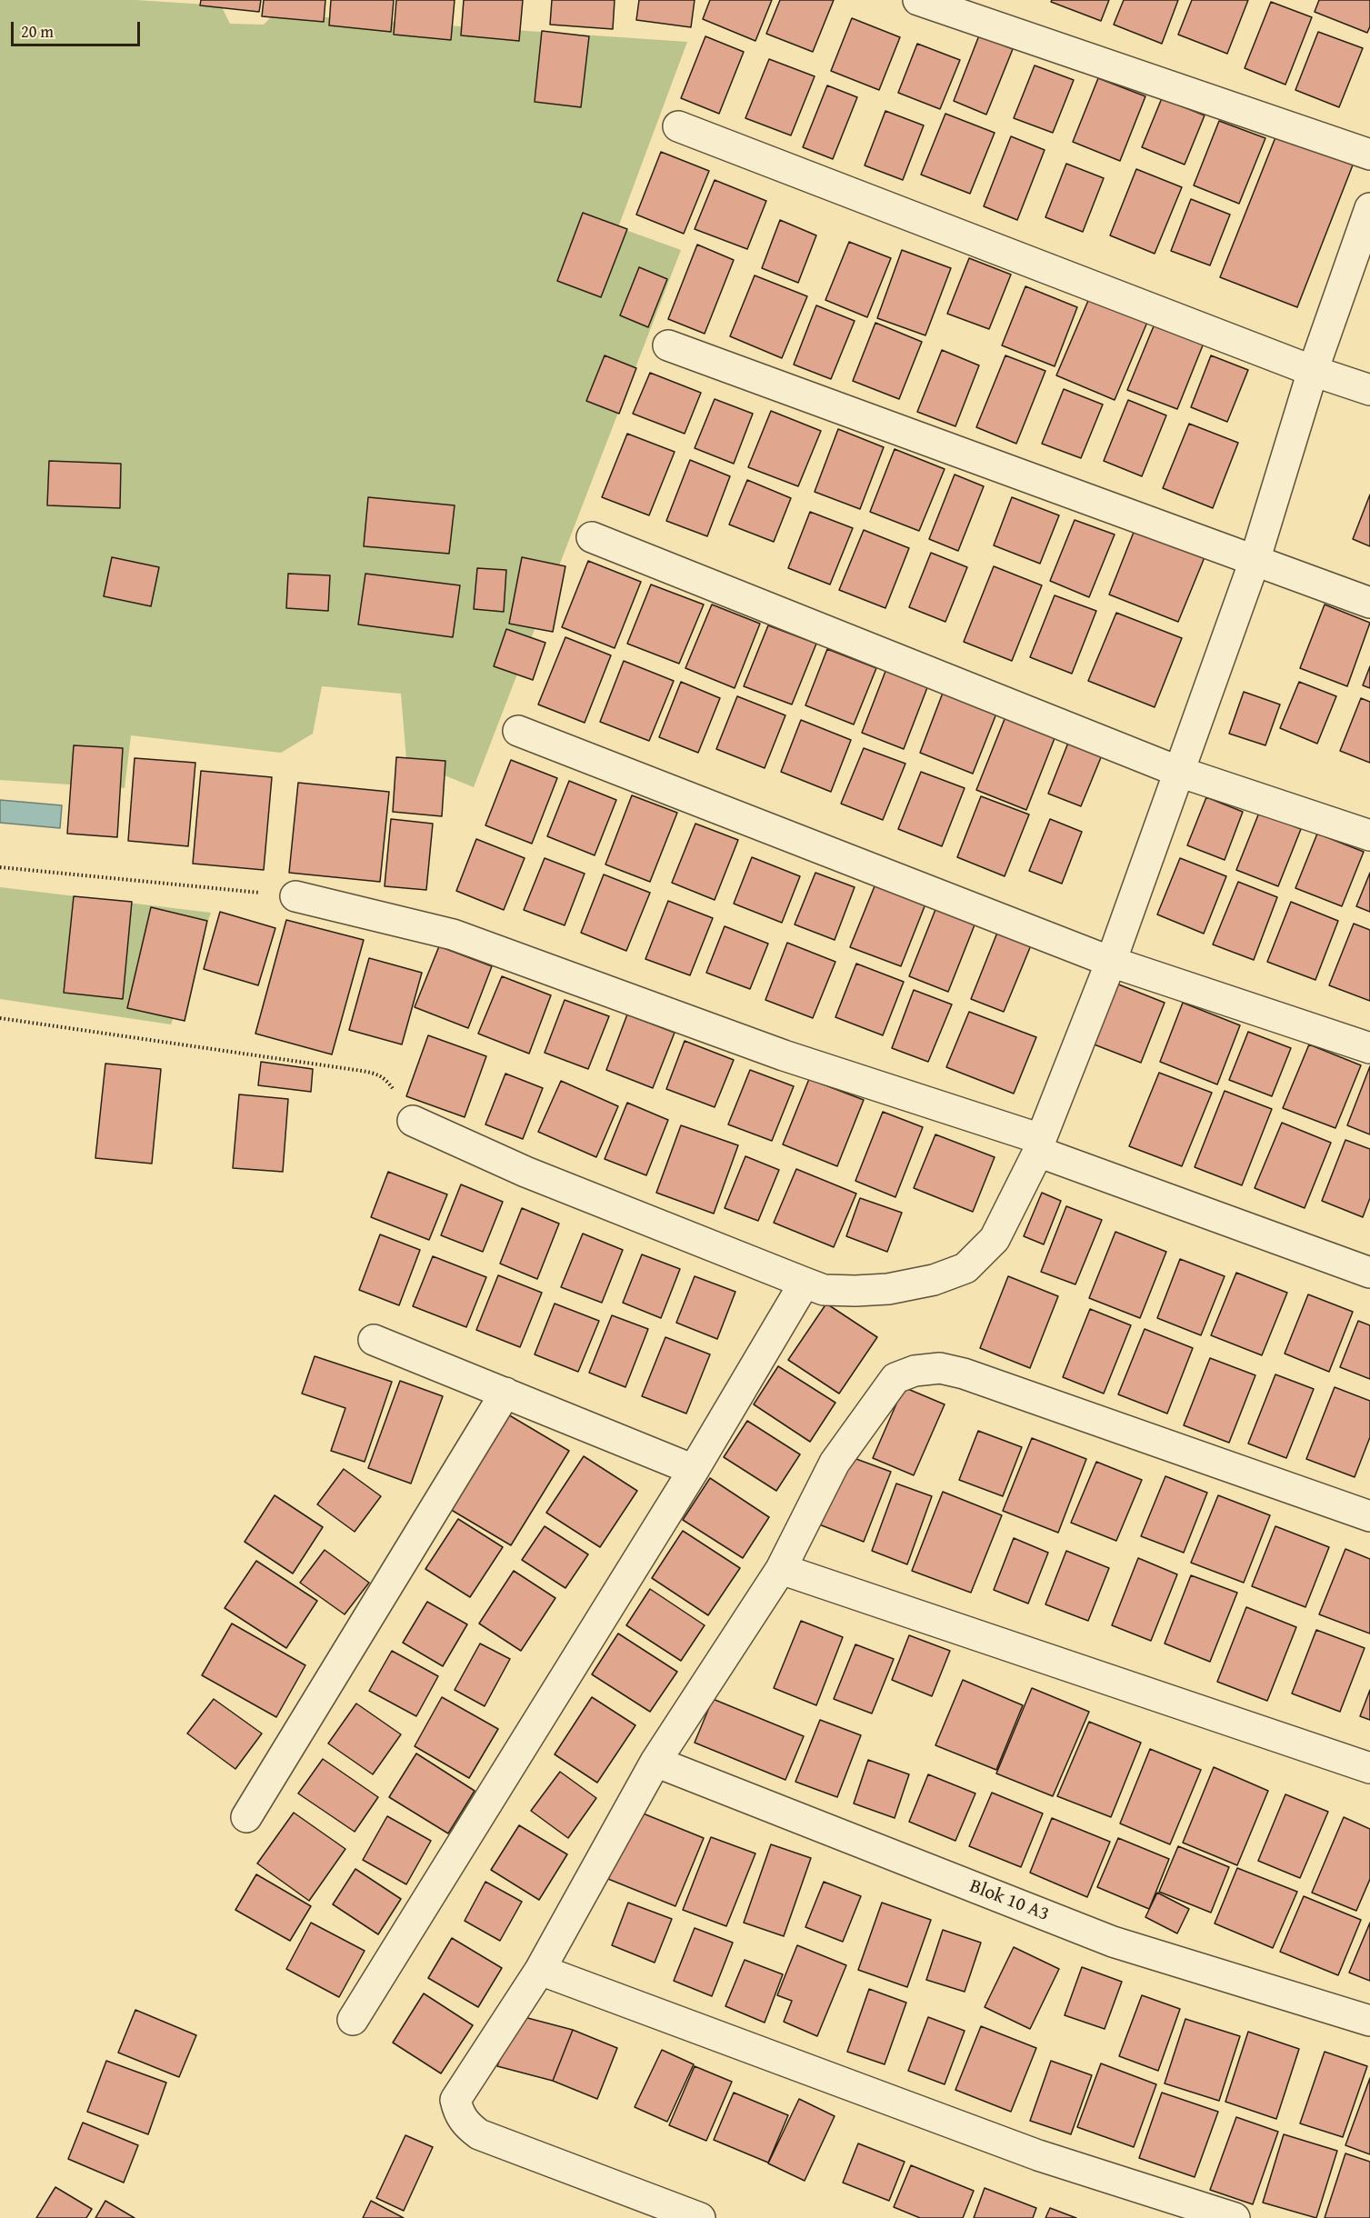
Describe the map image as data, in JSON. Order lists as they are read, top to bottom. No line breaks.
{"streets":{"street":["Blok 10 A3"]},"scale_bar":"20 m"}
